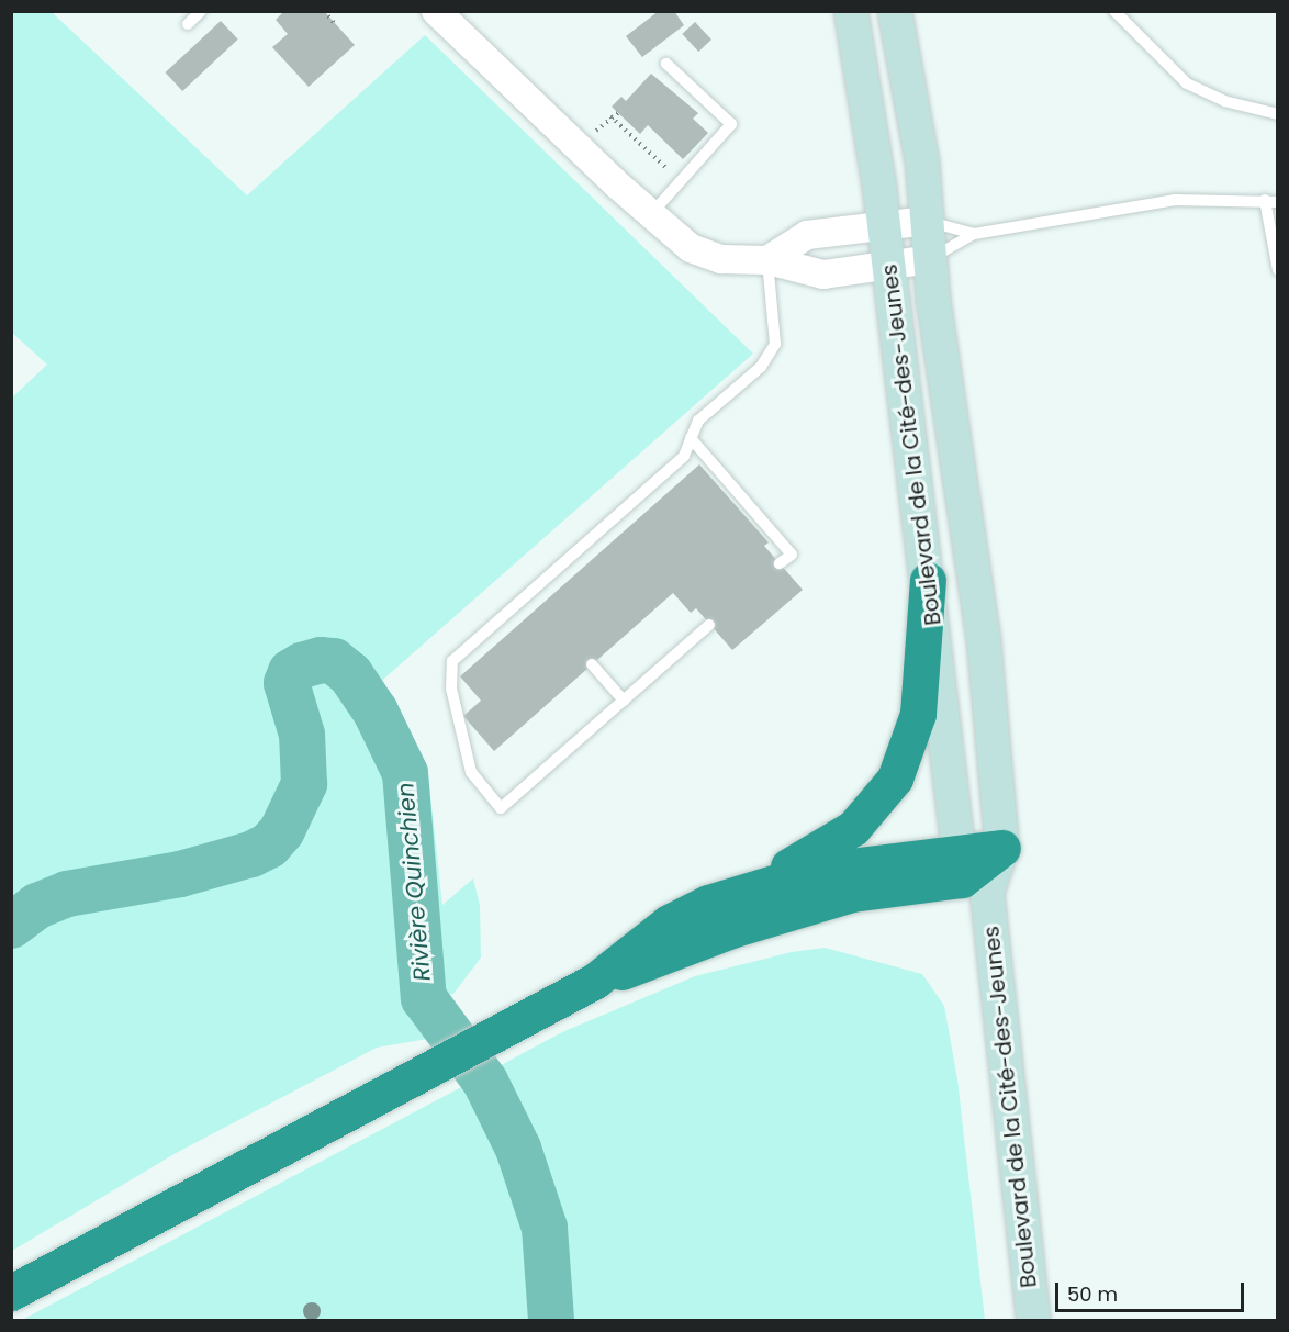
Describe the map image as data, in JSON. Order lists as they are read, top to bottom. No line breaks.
{"streets":{"main road":["Boulevard de la Cité-des-Jeunes"]},"water":["Rivière Quinchien"],"scale_bar":"50 m"}
